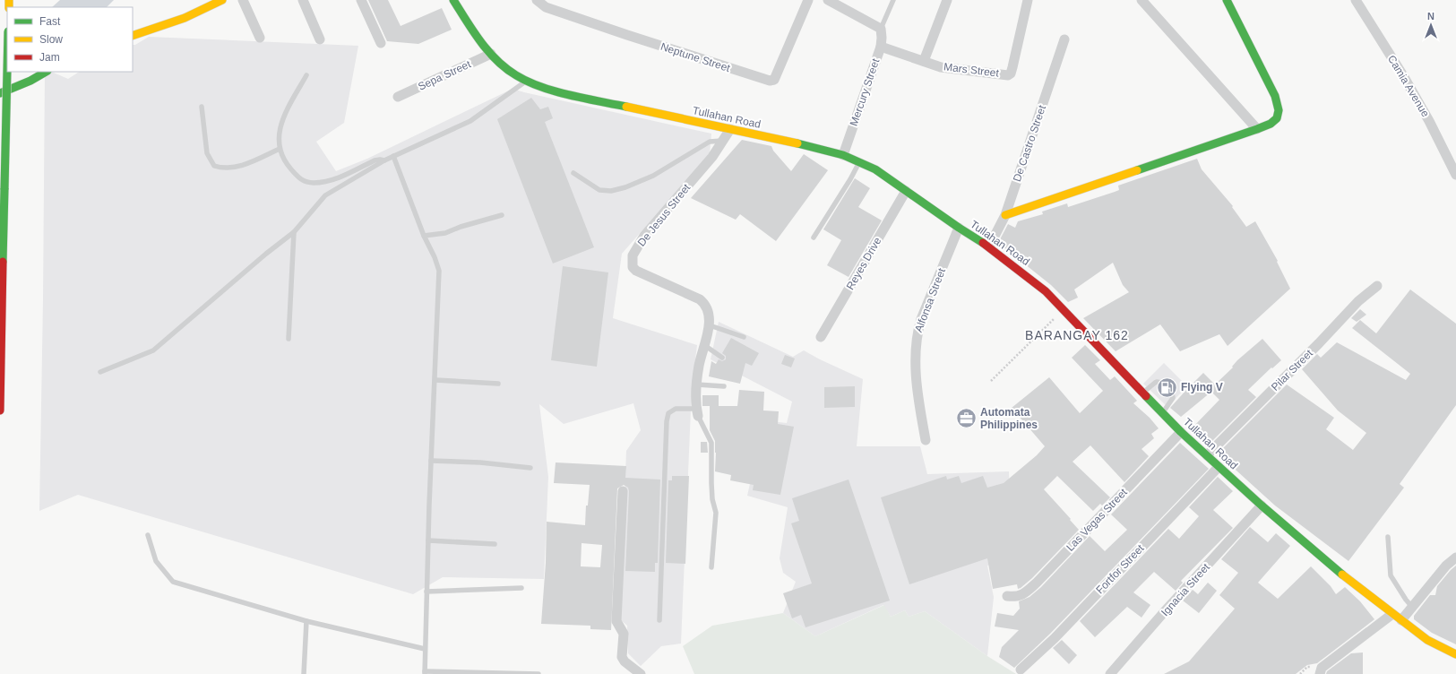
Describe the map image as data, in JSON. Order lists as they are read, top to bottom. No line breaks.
{"streets":{"main road":["Tullahan Road"],"street":["Neptune Street","Mars Street","Sepa Street","Camia Avenue","Mercury Street","De Castro Street","De Jesus Street","Reyes Drive","Alfonsa Street","Pilar Street","Las Vegas Street","Fortfor Street","Ignacia Street"]},"crossings":[["Mars Street","Mercury Street"],["Sepa Street","Tullahan Road"],["Mercury Street","Tullahan Road"],["Tullahan Road","De Castro Street"],["Tullahan Road","De Jesus Street"],["Tullahan Road","Reyes Drive"],["Tullahan Road","Alfonsa Street"],["Tullahan Road","Pilar Street"],["Tullahan Road","Las Vegas Street"],["Tullahan Road","Fortfor Street"],["Tullahan Road","Ignacia Street"]],"districts":["BARANGAY 162"],"places":{"fuel station":["Flying V"],"office":["Automata Philippines"]},"legend":["Fast","Slow","Jam"],"north":"top"}
